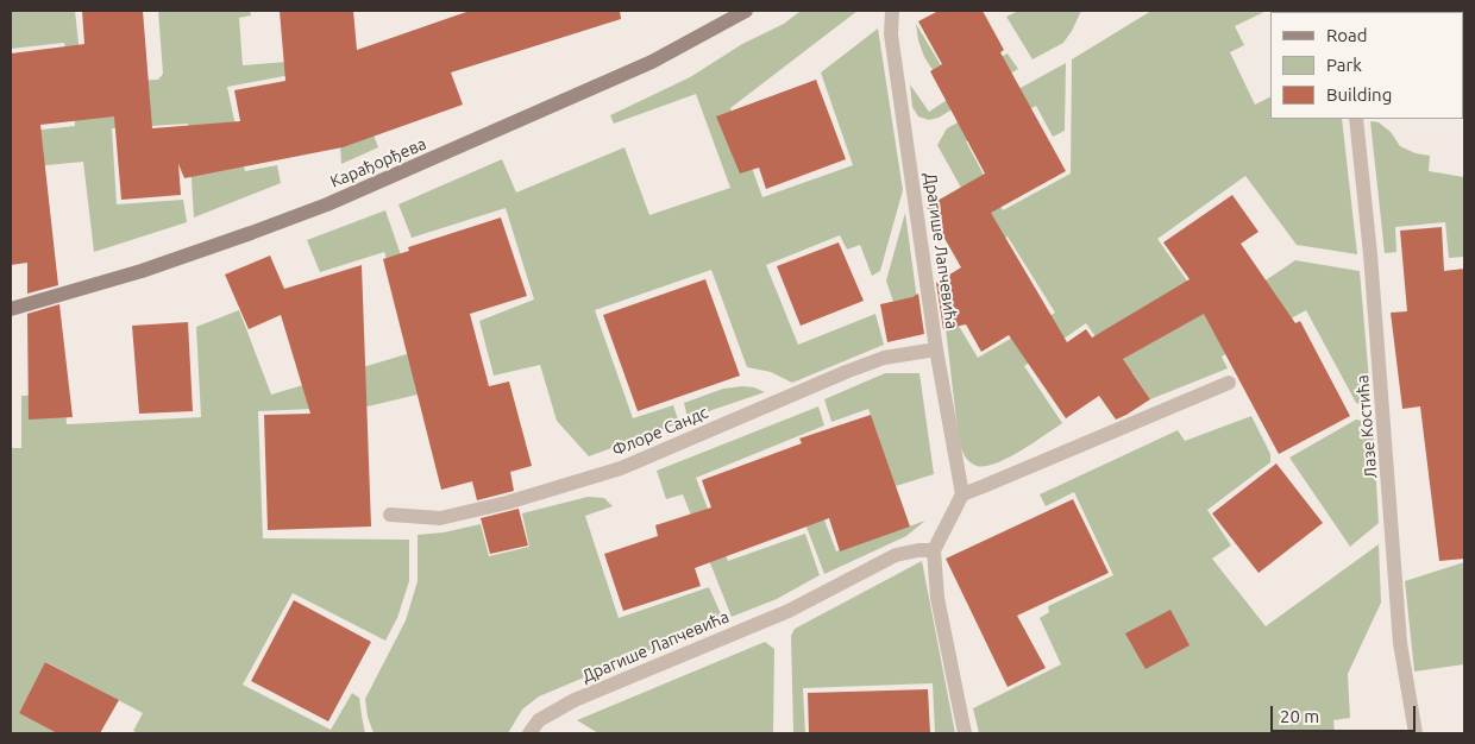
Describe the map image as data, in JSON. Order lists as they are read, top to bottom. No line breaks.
{"streets":{"street":["Карађорђева","Драгише Лапчевића","Лазе Костића","Флоре Сандс"]},"crossings":[["Драгише Лапчевића","Флоре Сандс"]],"legend":["Road","Park","Building"],"scale_bar":"20 m"}
